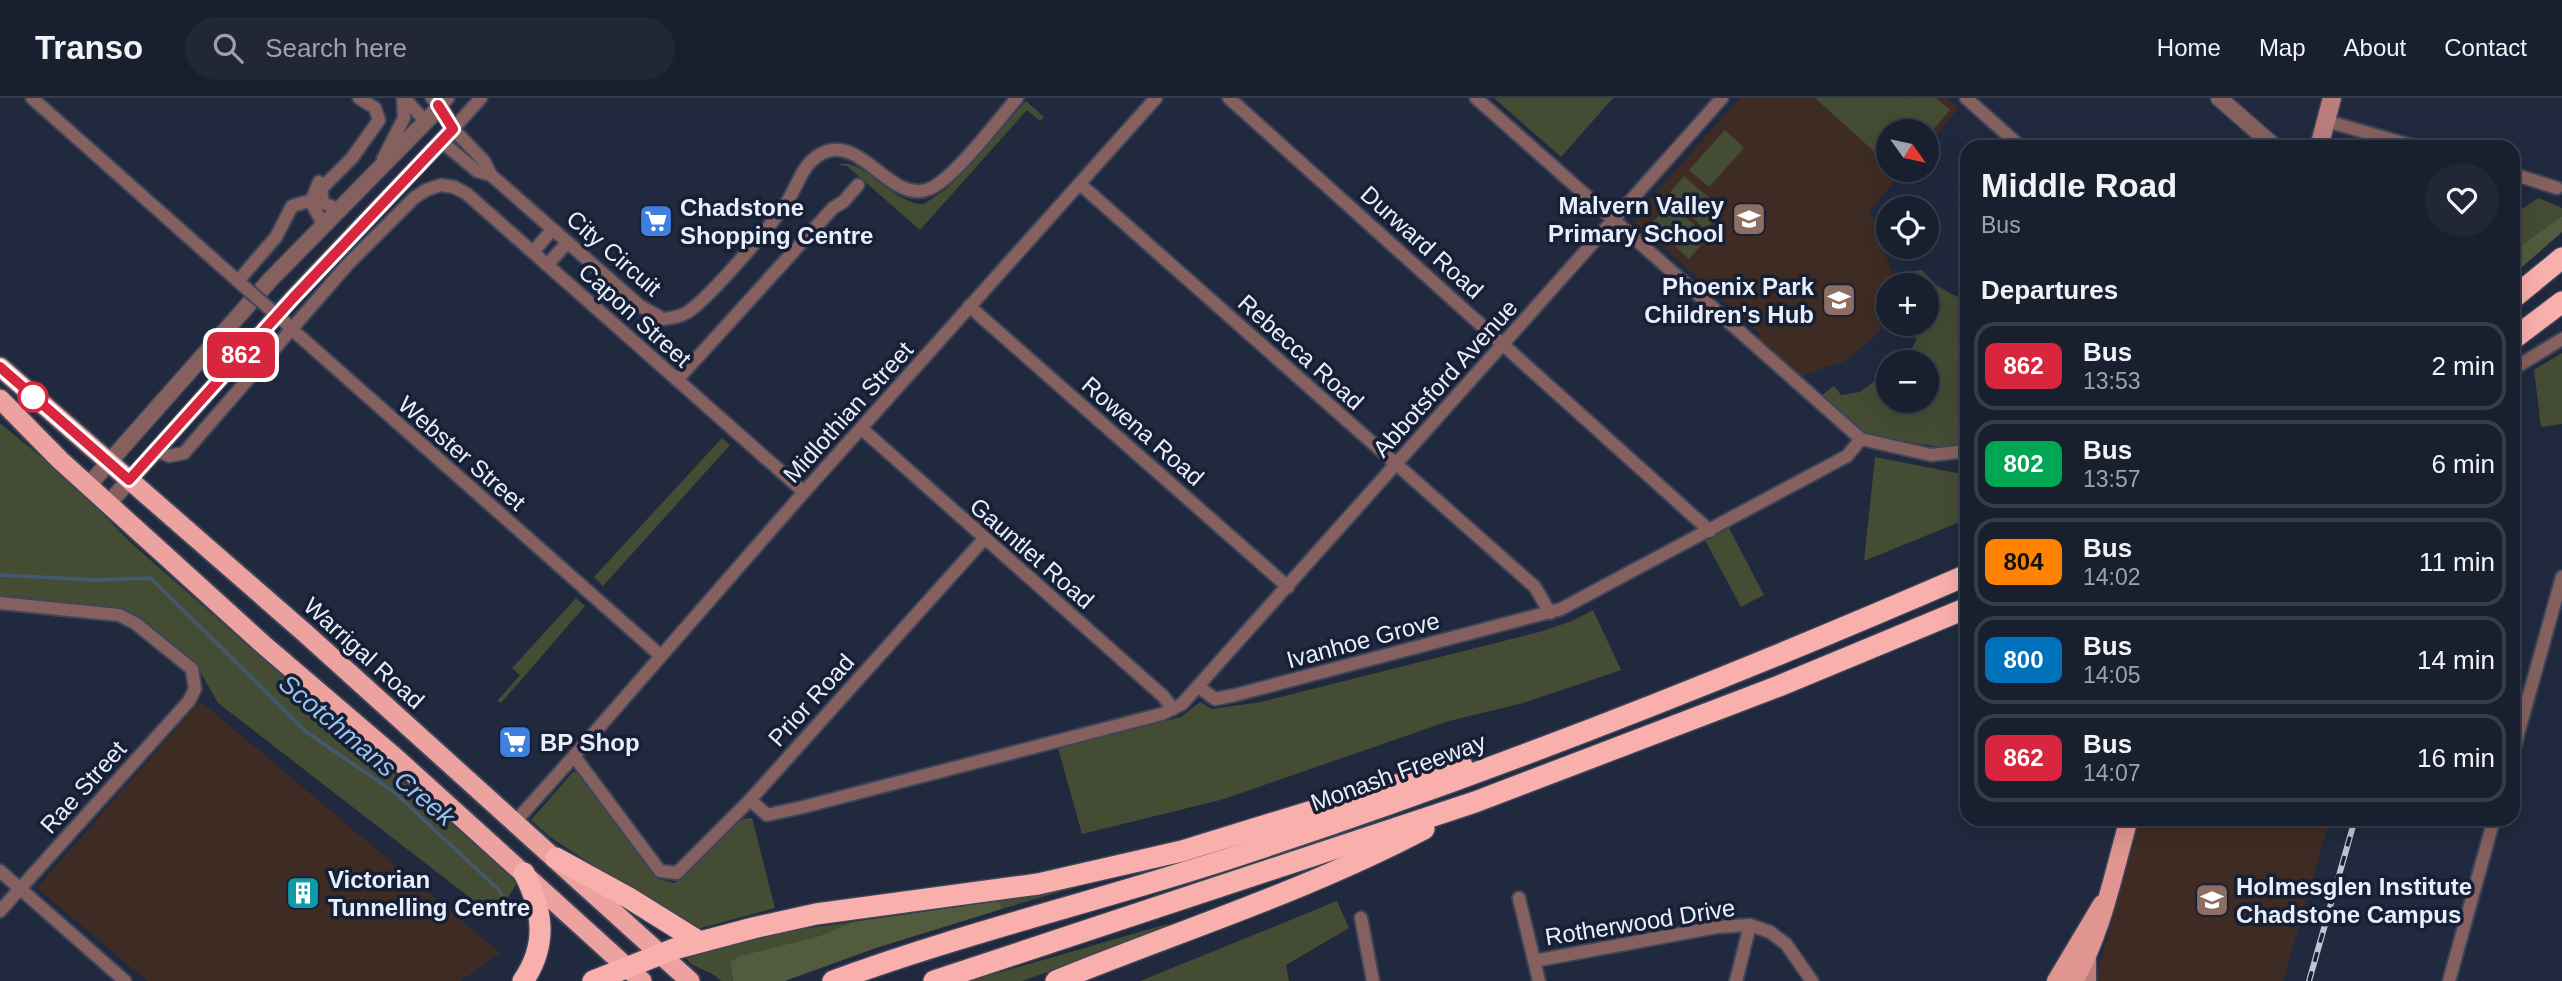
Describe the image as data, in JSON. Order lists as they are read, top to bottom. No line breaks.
{"streets":{"highway":["Warrigal Road","Monash Freeway"],"street":["Durward Road","City Circuit","Capon Street","Rebecca Road","Abbotsford Avenue","Midlothian Street","Rowena Road","Webster Street","Gauntlet Road","Ivanhoe Grove","Prior Road","Rae Street","Rotherwood Drive"]},"crossings":[["Durward Road","Abbotsford Avenue"],["Durward Road","Ivanhoe Grove"],["Capon Street","Midlothian Street"],["Capon Street","Webster Street"],["Rebecca Road","Abbotsford Avenue"],["Rebecca Road","Midlothian Street"],["Rebecca Road","Ivanhoe Grove"],["Abbotsford Avenue","Rowena Road"],["Abbotsford Avenue","Ivanhoe Grove"],["Midlothian Street","Rowena Road"],["Midlothian Street","Webster Street"],["Midlothian Street","Gauntlet Road"],["Midlothian Street","Warrigal Road"],["Midlothian Street","Prior Road"],["Gauntlet Road","Prior Road"]],"water":["Scotchmans Creek"],"places":{"school or university":["Malvern Valley Primary School","Phoenix Park Children's Hub","Holmesglen Institute Chadstone Campus"],"supermarket":["Chadstone Shopping Centre","BP Shop"],"building":["Victorian Tunnelling Centre"]},"lines":["bus line 862"],"north":"bottom right","page":{"header":"Transo","search":"Search here","nav":["Home","Map","About","Contact"],"on_map":"862","map_buttons":["+","−"],"heading":[["Middle Road","Bus"],"Departures"],"list":[{"mark":"862","name":"Bus","note":"13:53","value":"2 min"},{"mark":"802","name":"Bus","note":"13:57","value":"6 min"},{"mark":"804","name":"Bus","note":"14:02","value":"11 min"},{"mark":"800","name":"Bus","note":"14:05","value":"14 min"},{"mark":"862","name":"Bus","note":"14:07","value":"16 min"}]}}
